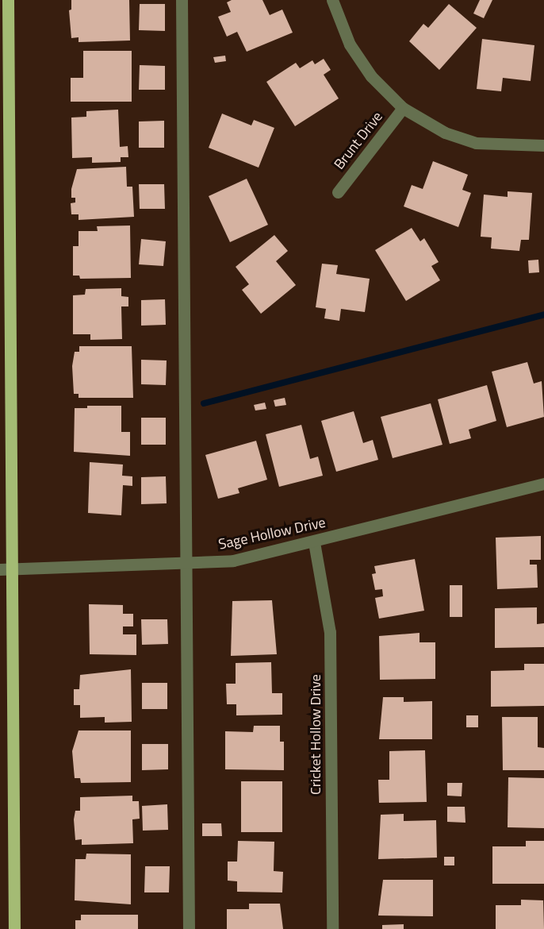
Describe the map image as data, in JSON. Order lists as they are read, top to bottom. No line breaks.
{"streets":{"street":["Brunt Drive","Sage Hollow Drive","Cricket Hollow Drive"]},"crossings":[["Sage Hollow Drive","Cricket Hollow Drive"]]}
